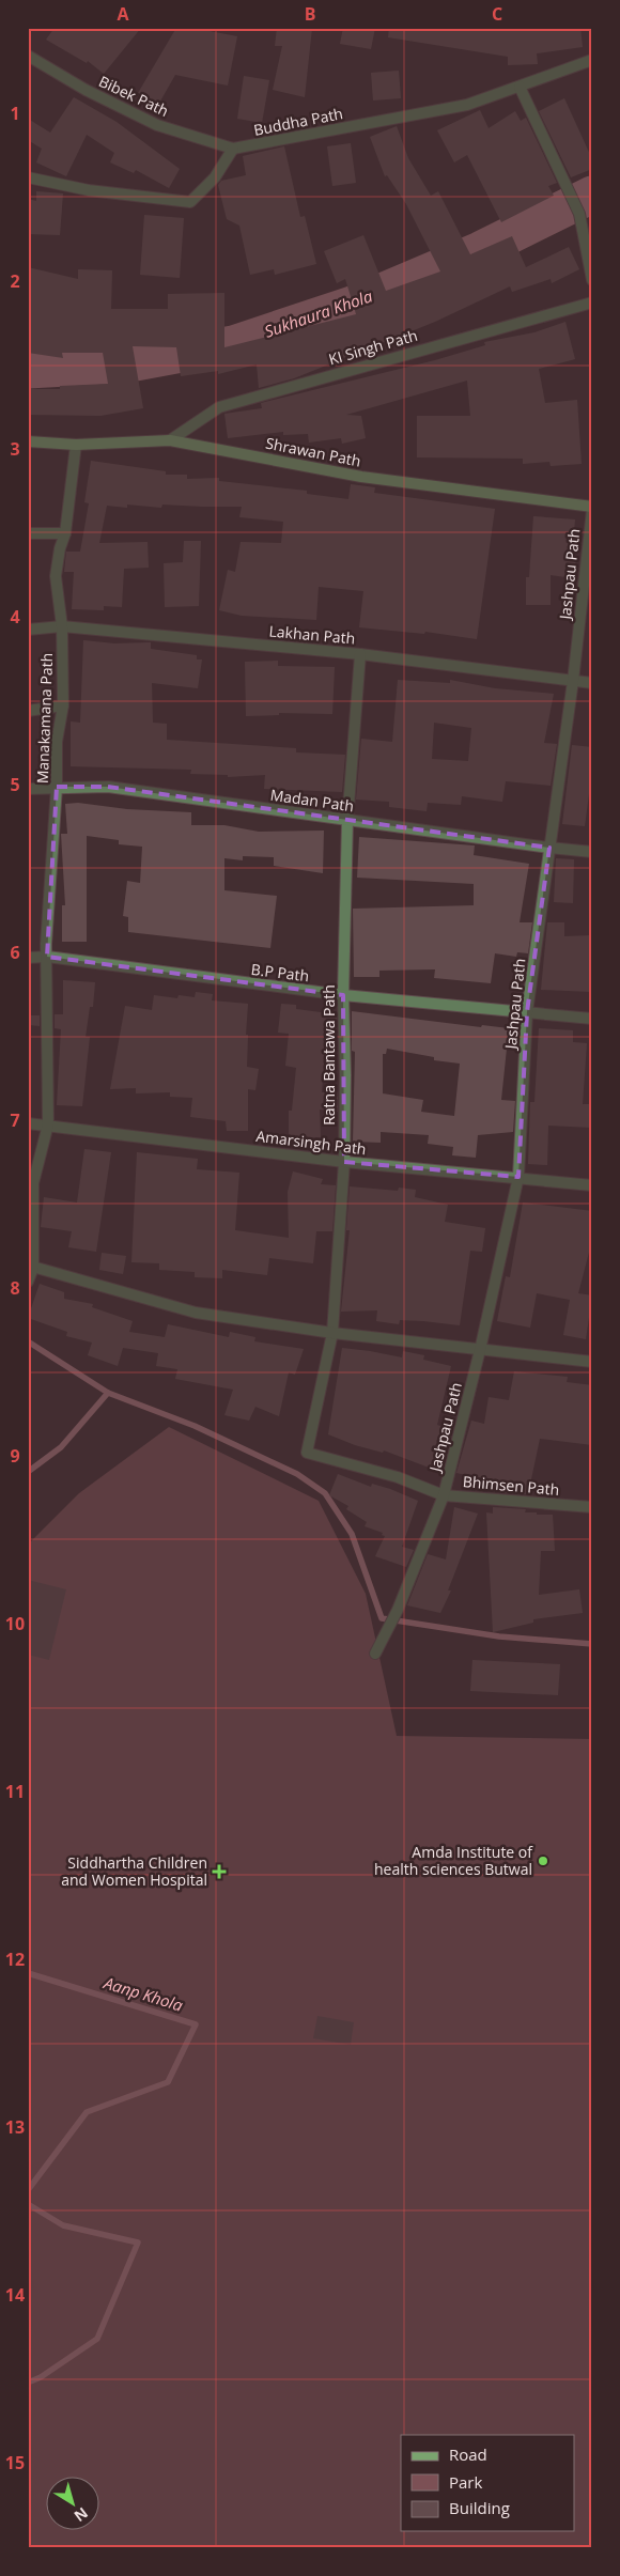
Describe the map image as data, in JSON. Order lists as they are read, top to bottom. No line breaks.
{"streets":{"street":["Bibek Path","Buddha Path","KI Singh Path","Shrawan Path","Jashpau Path","Lakhan Path","Manakamana Path","Madan Path","B.P Path","Ratna Bantawa Path","Amarsingh Path","Bhimsen Path"]},"crossings":[["Bibek Path","Buddha Path"],["KI Singh Path","Shrawan Path"],["Shrawan Path","Jashpau Path"],["Shrawan Path","Manakamana Path"],["Jashpau Path","Lakhan Path"],["Jashpau Path","Madan Path"],["Jashpau Path","B.P Path"],["Jashpau Path","Amarsingh Path"],["Jashpau Path","Bhimsen Path"],["Lakhan Path","Manakamana Path"],["Lakhan Path","Ratna Bantawa Path"],["Manakamana Path","Madan Path"],["Manakamana Path","B.P Path"],["Manakamana Path","Amarsingh Path"],["Madan Path","Ratna Bantawa Path"],["B.P Path","Ratna Bantawa Path"],["Ratna Bantawa Path","Amarsingh Path"],["Ratna Bantawa Path","Bhimsen Path"]],"water":["Sukhaura Khola","Aanp Khola"],"places":{"other":["Amda Institute of health sciences Butwal"],"health":["Siddhartha Children and Women Hospital"]},"legend":["Road","Park","Building"],"north":"bottom right","grid":{"columns":["A","B","C"],"rows":["1","2","3","4","5","6","7","8","9","10","11","12","13","14","15"]}}
